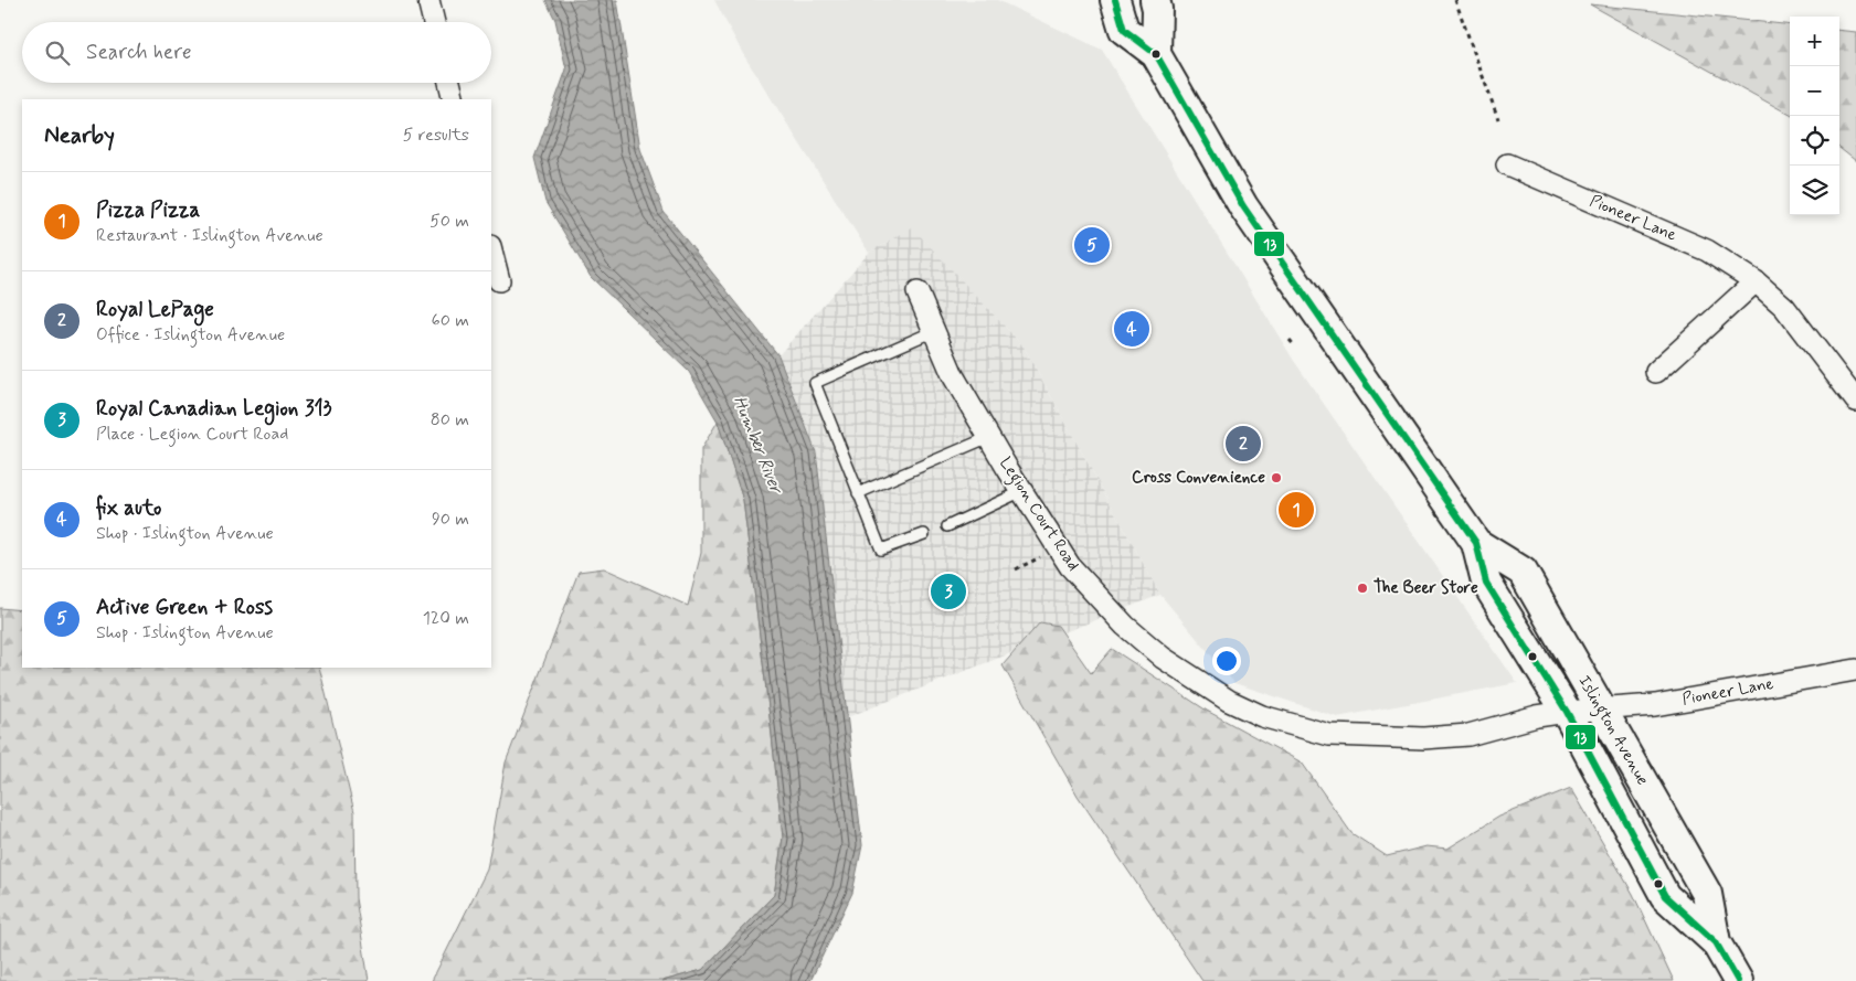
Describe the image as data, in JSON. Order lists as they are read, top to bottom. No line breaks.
{"streets":{"main road":["Islington Avenue"],"street":["Pioneer Lane","Legion Court Road"]},"crossings":[["Pioneer Lane","Legion Court Road"],["Pioneer Lane","Islington Avenue"],["Legion Court Road","Islington Avenue"]],"water":["Humber River"],"places":["Cross Convenience","The Beer Store"],"lines":["transit line 13"],"page":{"map_buttons":["+","−"],"search":"Search here","heading":["Nearby","5 results"],"list":[{"mark":"1","name":"Pizza Pizza","note":"Restaurant · Islington Avenue","value":"50 m"},{"mark":"2","name":"Royal LePage","note":"Office · Islington Avenue","value":"60 m"},{"mark":"3","name":"Royal Canadian Legion 313","note":"Place · Legion Court Road","value":"80 m"},{"mark":"4","name":"fix auto","note":"Shop · Islington Avenue","value":"90 m"},{"mark":"5","name":"Active Green + Ross","note":"Shop · Islington Avenue","value":"120 m"}],"pins":["5","4","2","1","3"]}}
